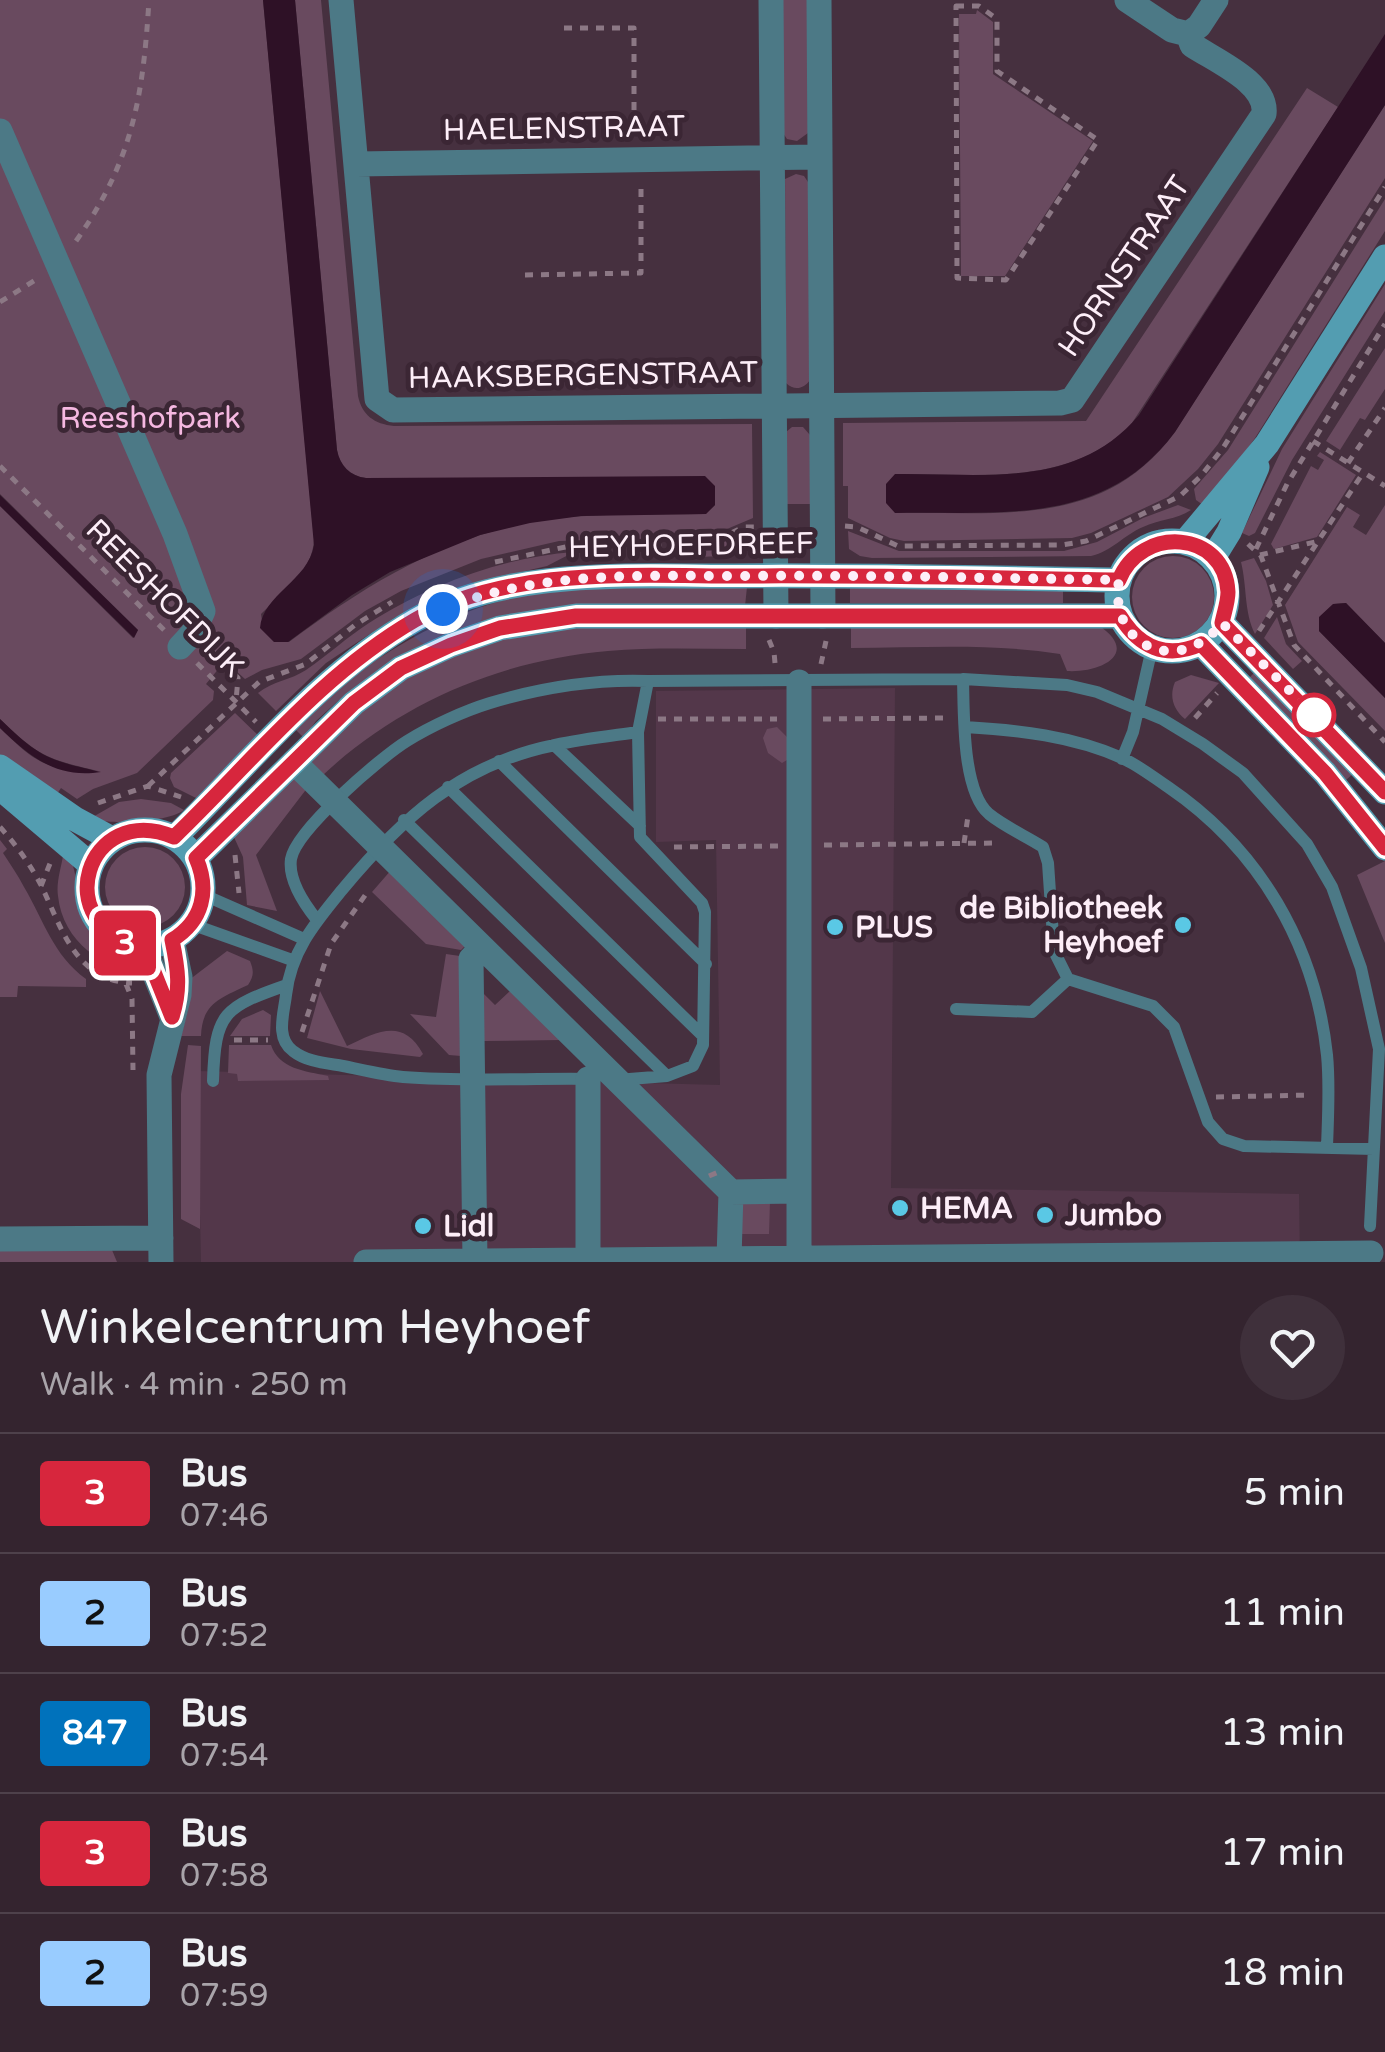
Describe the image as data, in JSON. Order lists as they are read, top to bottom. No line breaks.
{"streets":{"street":["HAELENSTRAAT","HORNSTRAAT","HAAKSBERGENSTRAAT","HEYHOEFDREEF"],"path":["REESHOFDIJK"]},"crossings":[["HAELENSTRAAT","HAAKSBERGENSTRAAT"]],"parks":["Reeshofpark"],"places":["de Bibliotheek Heyhoef","PLUS","HEMA","Jumbo","Lidl"],"lines":["bus line 3"],"page":{"on_map":"3","heading":["Winkelcentrum Heyhoef","Walk · 4 min · 250 m"],"list":[{"mark":"3","name":"Bus","note":"07:46","value":"5 min"},{"mark":"2","name":"Bus","note":"07:52","value":"11 min"},{"mark":"847","name":"Bus","note":"07:54","value":"13 min"},{"mark":"3","name":"Bus","note":"07:58","value":"17 min"},{"mark":"2","name":"Bus","note":"07:59","value":"18 min"}]}}
